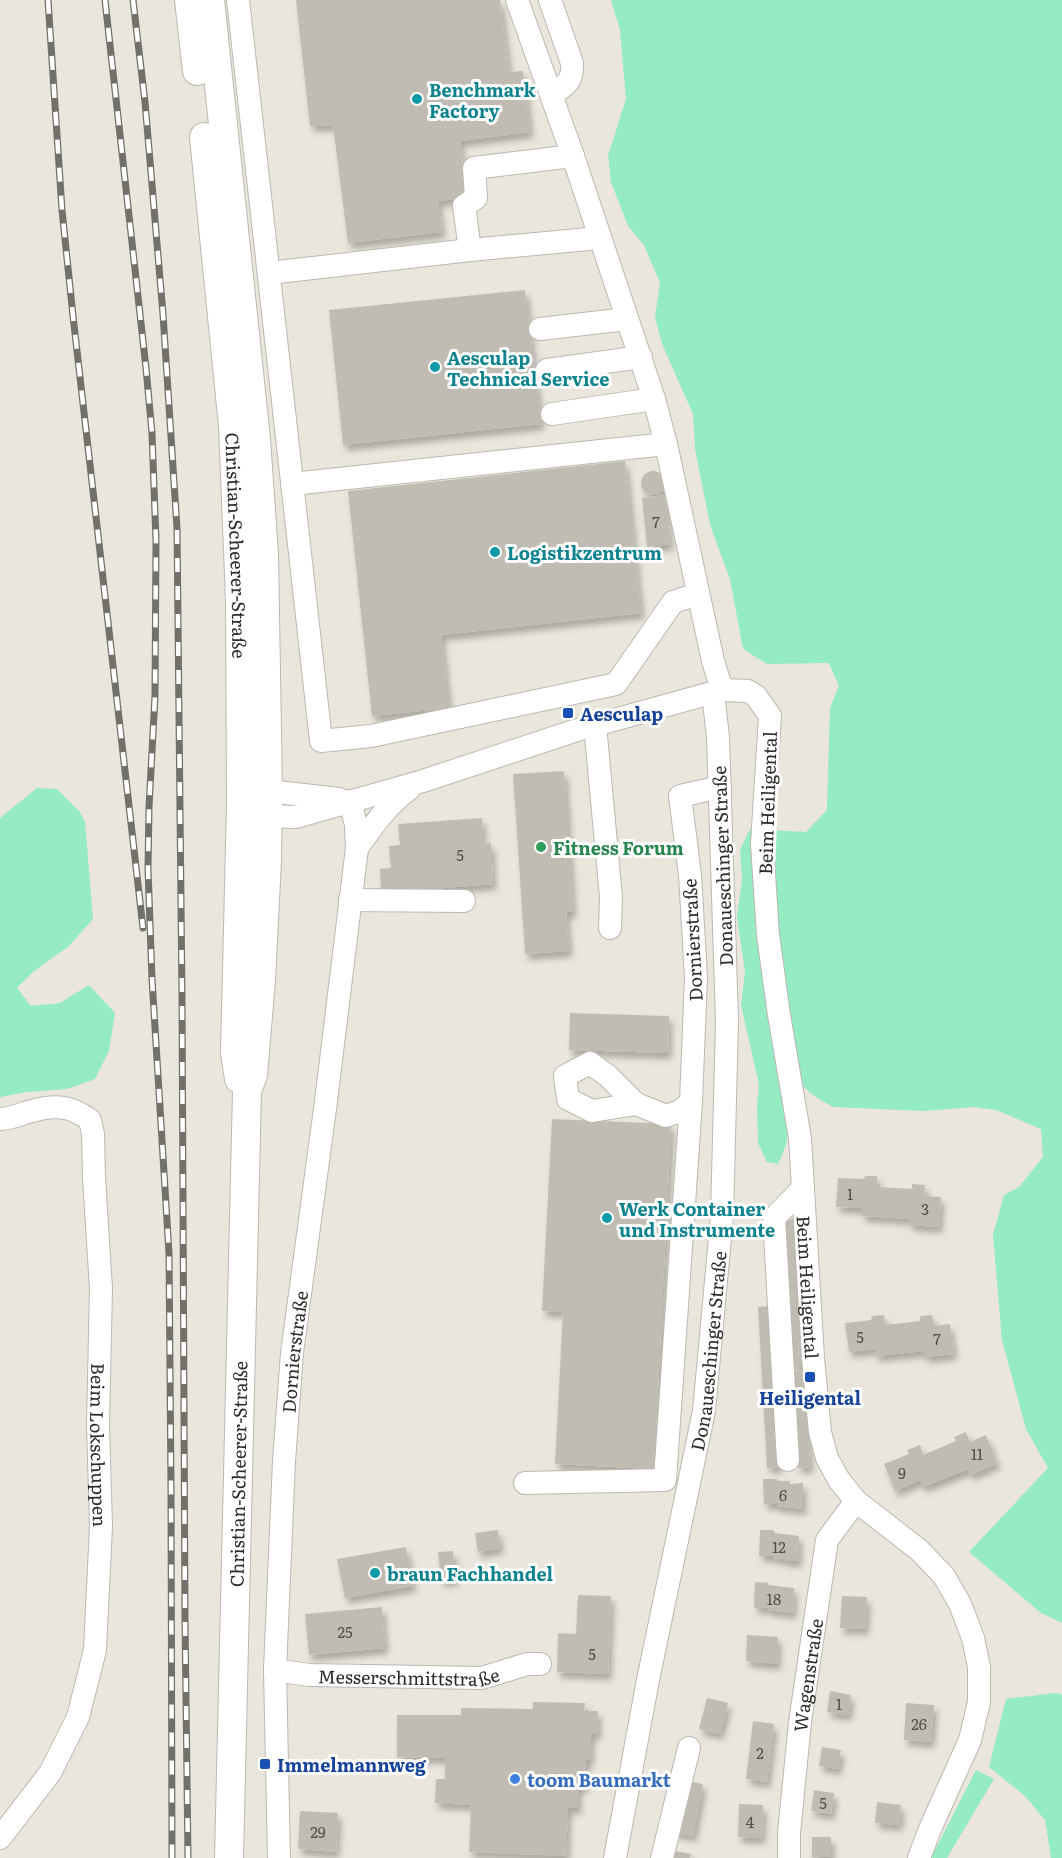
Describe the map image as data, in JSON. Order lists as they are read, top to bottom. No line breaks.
{"streets":{"main road":["Christian-Scheerer-Straße"],"street":["Beim Heiligental","Donaueschinger Straße","Dornierstraße","Beim Lokschuppen","Messerschmittstraße","Wagenstraße"]},"crossings":[["Christian-Scheerer-Straße","Dornierstraße"],["Beim Heiligental","Donaueschinger Straße"],["Beim Heiligental","Dornierstraße"],["Beim Heiligental","Wagenstraße"],["Donaueschinger Straße","Dornierstraße"],["Dornierstraße","Messerschmittstraße"]],"places":{"other":["Benchmark Factory","Aesculap Technical Service","Logistikzentrum","Fitness Forum","Werk Container und Instrumente","braun Fachhandel","toom Baumarkt"],"transit":["Aesculap","Heiligental","Immelmannweg"]},"house_numbers":["7","5","1","3","5","7","11","9","6","12","18","25","5","1","26","2","5","4","29"]}
